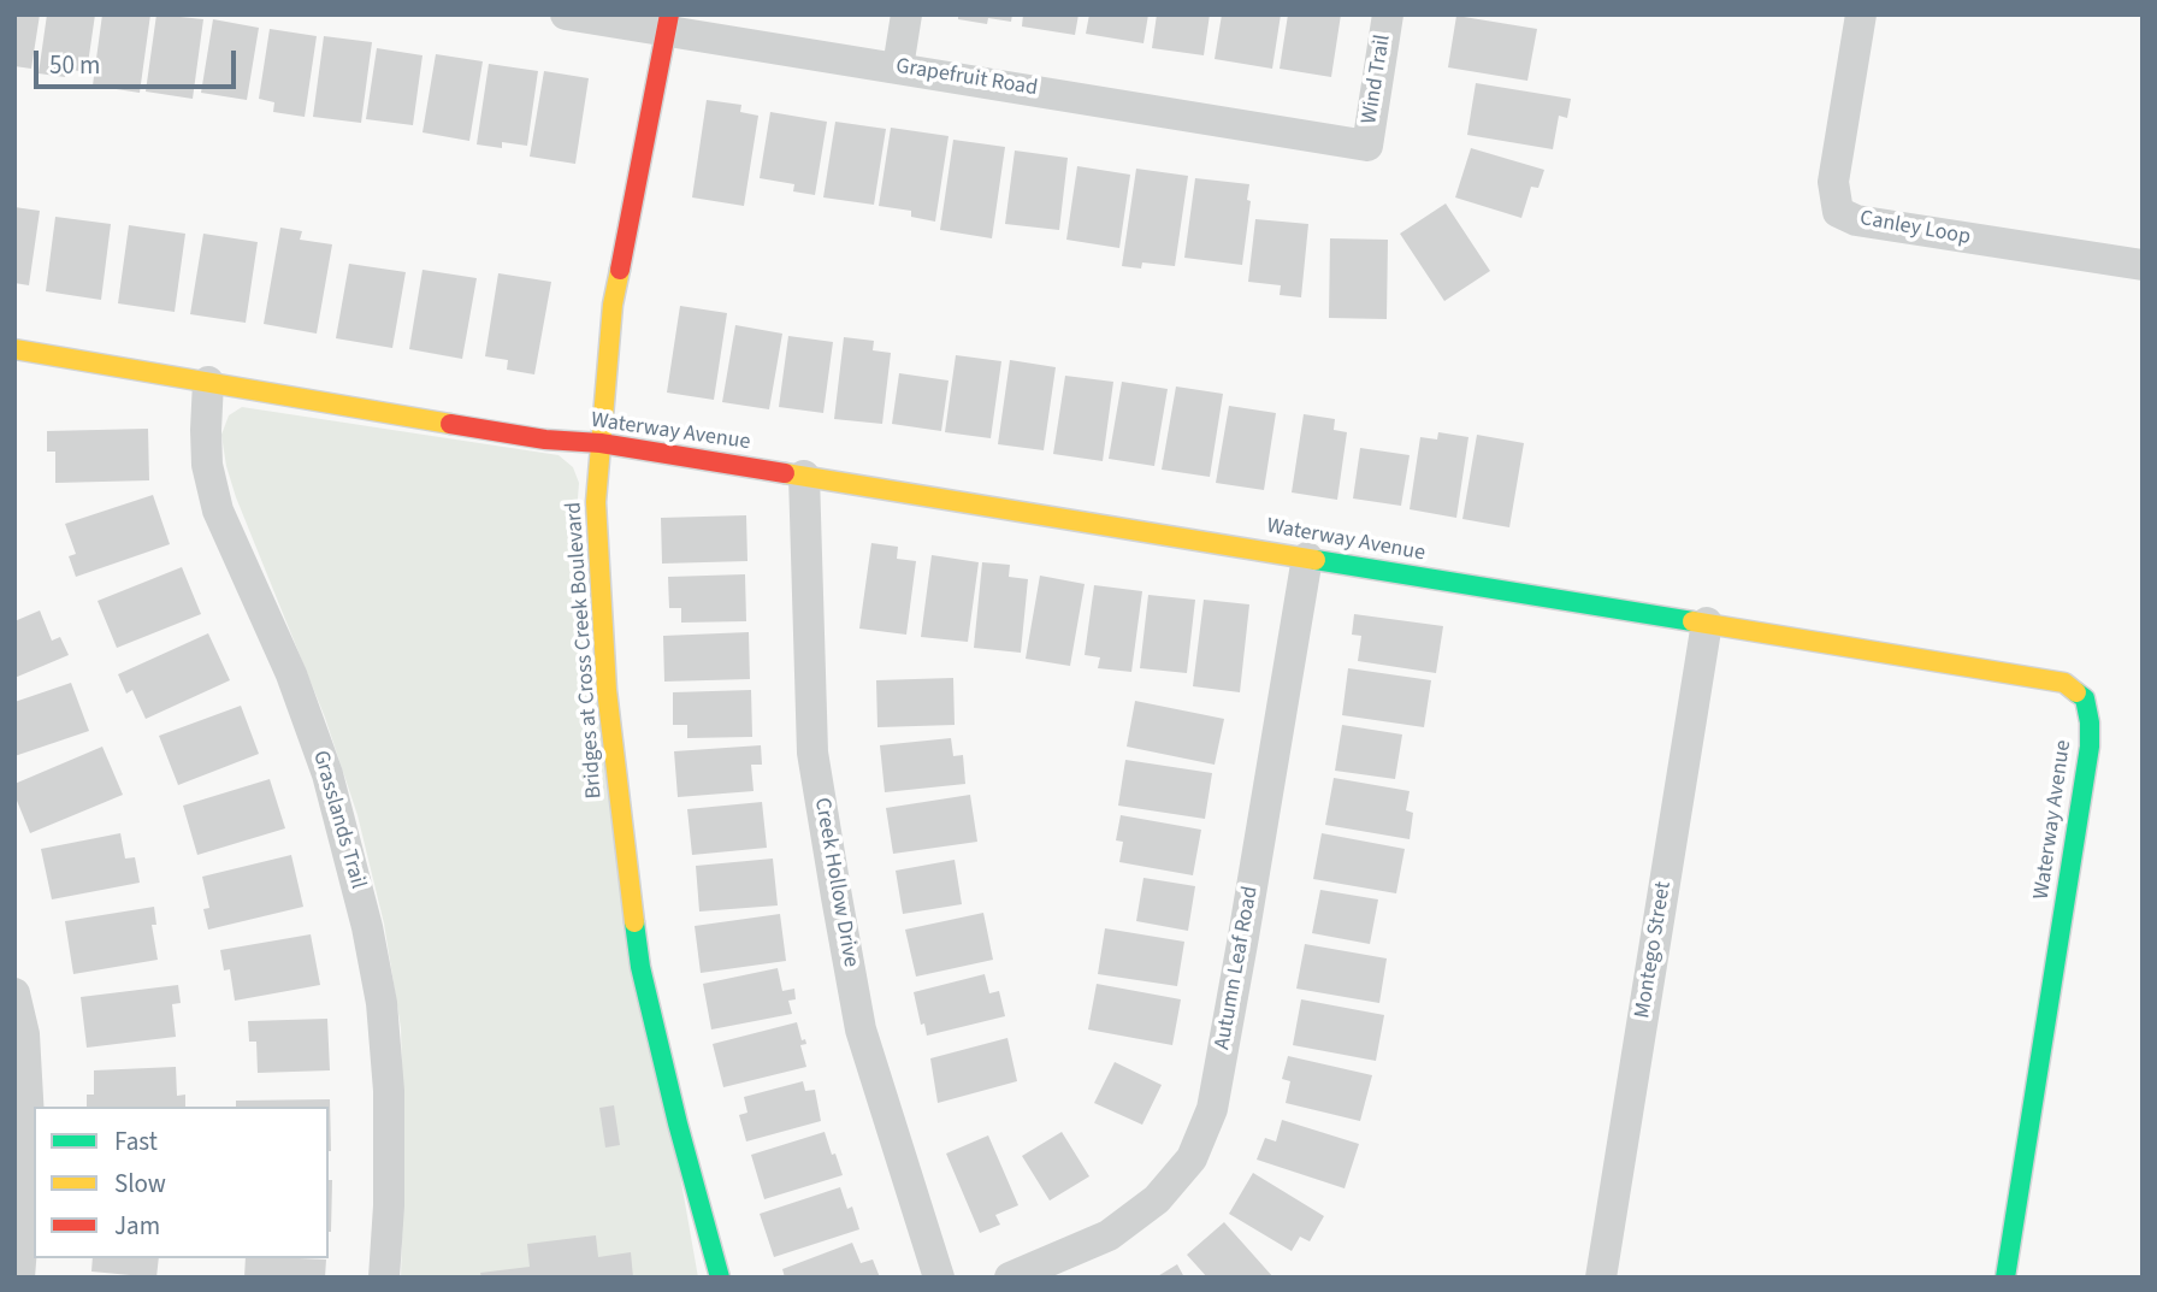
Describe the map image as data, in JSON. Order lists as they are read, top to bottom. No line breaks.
{"streets":{"street":["Grapefruit Road","Wind Trail","Canley Loop","Waterway Avenue","Bridges at Cross Creek Boulevard","Grasslands Trail","Creek Hollow Drive","Montego Street","Autumn Leaf Road"]},"crossings":[["Grapefruit Road","Wind Trail"],["Grapefruit Road","Bridges at Cross Creek Boulevard"],["Waterway Avenue","Bridges at Cross Creek Boulevard"],["Waterway Avenue","Grasslands Trail"],["Waterway Avenue","Creek Hollow Drive"],["Waterway Avenue","Montego Street"],["Waterway Avenue","Autumn Leaf Road"]],"legend":["Fast","Slow","Jam"],"scale_bar":"50 m"}
